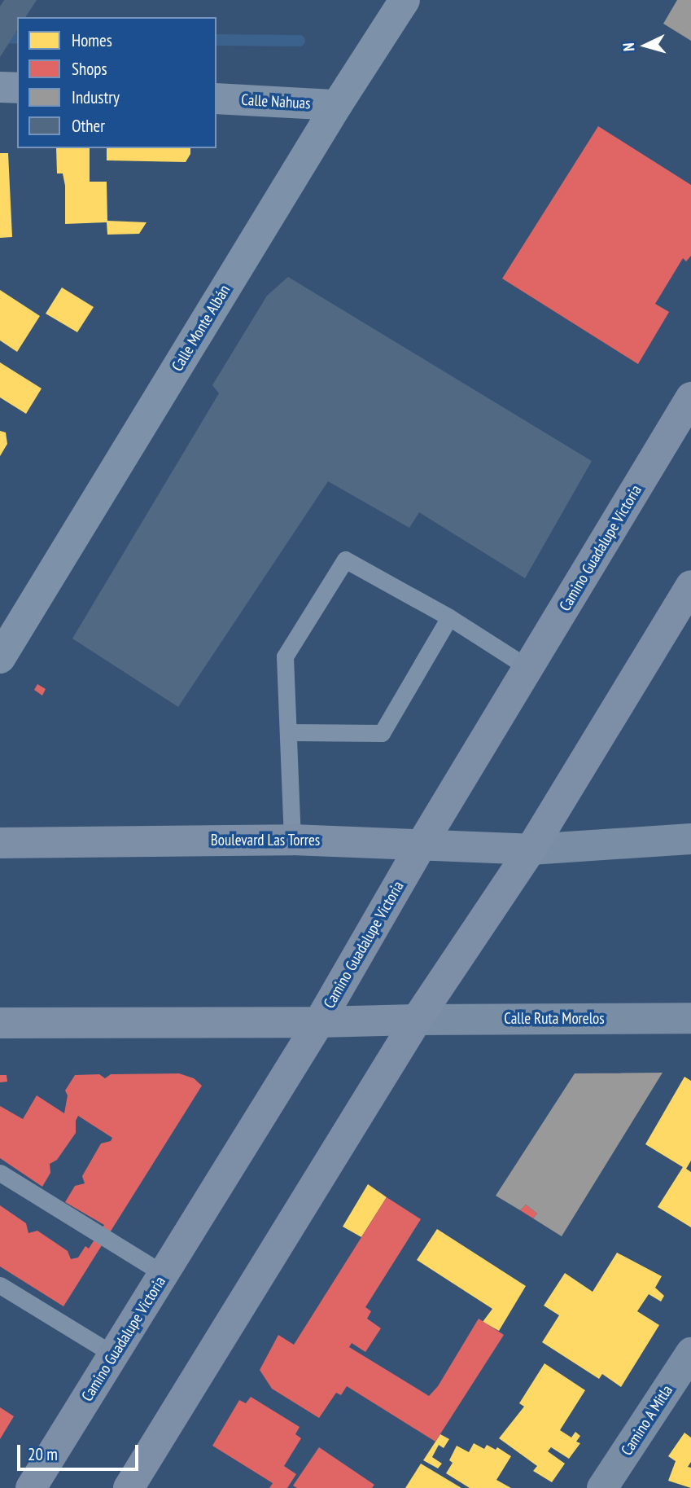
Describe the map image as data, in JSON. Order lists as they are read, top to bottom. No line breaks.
{"streets":{"main road":["Camino Guadalupe Victoria","Boulevard Las Torres","Calle Ruta Morelos","Camino A Mitla"],"street":["Calle Nahuas","Calle Monte Albán"]},"crossings":[["Calle Nahuas","Calle Monte Albán"],["Camino Guadalupe Victoria","Boulevard Las Torres"]],"legend":["Homes","Shops","Industry","Other"],"scale_bar":"20 m","north":"left"}
